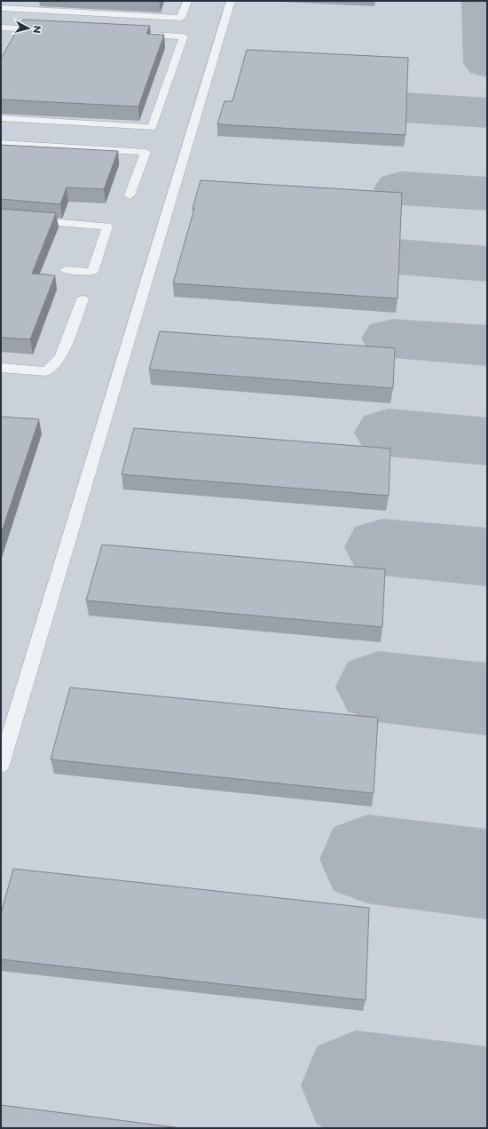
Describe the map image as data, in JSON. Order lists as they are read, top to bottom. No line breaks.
{"north":"right"}
